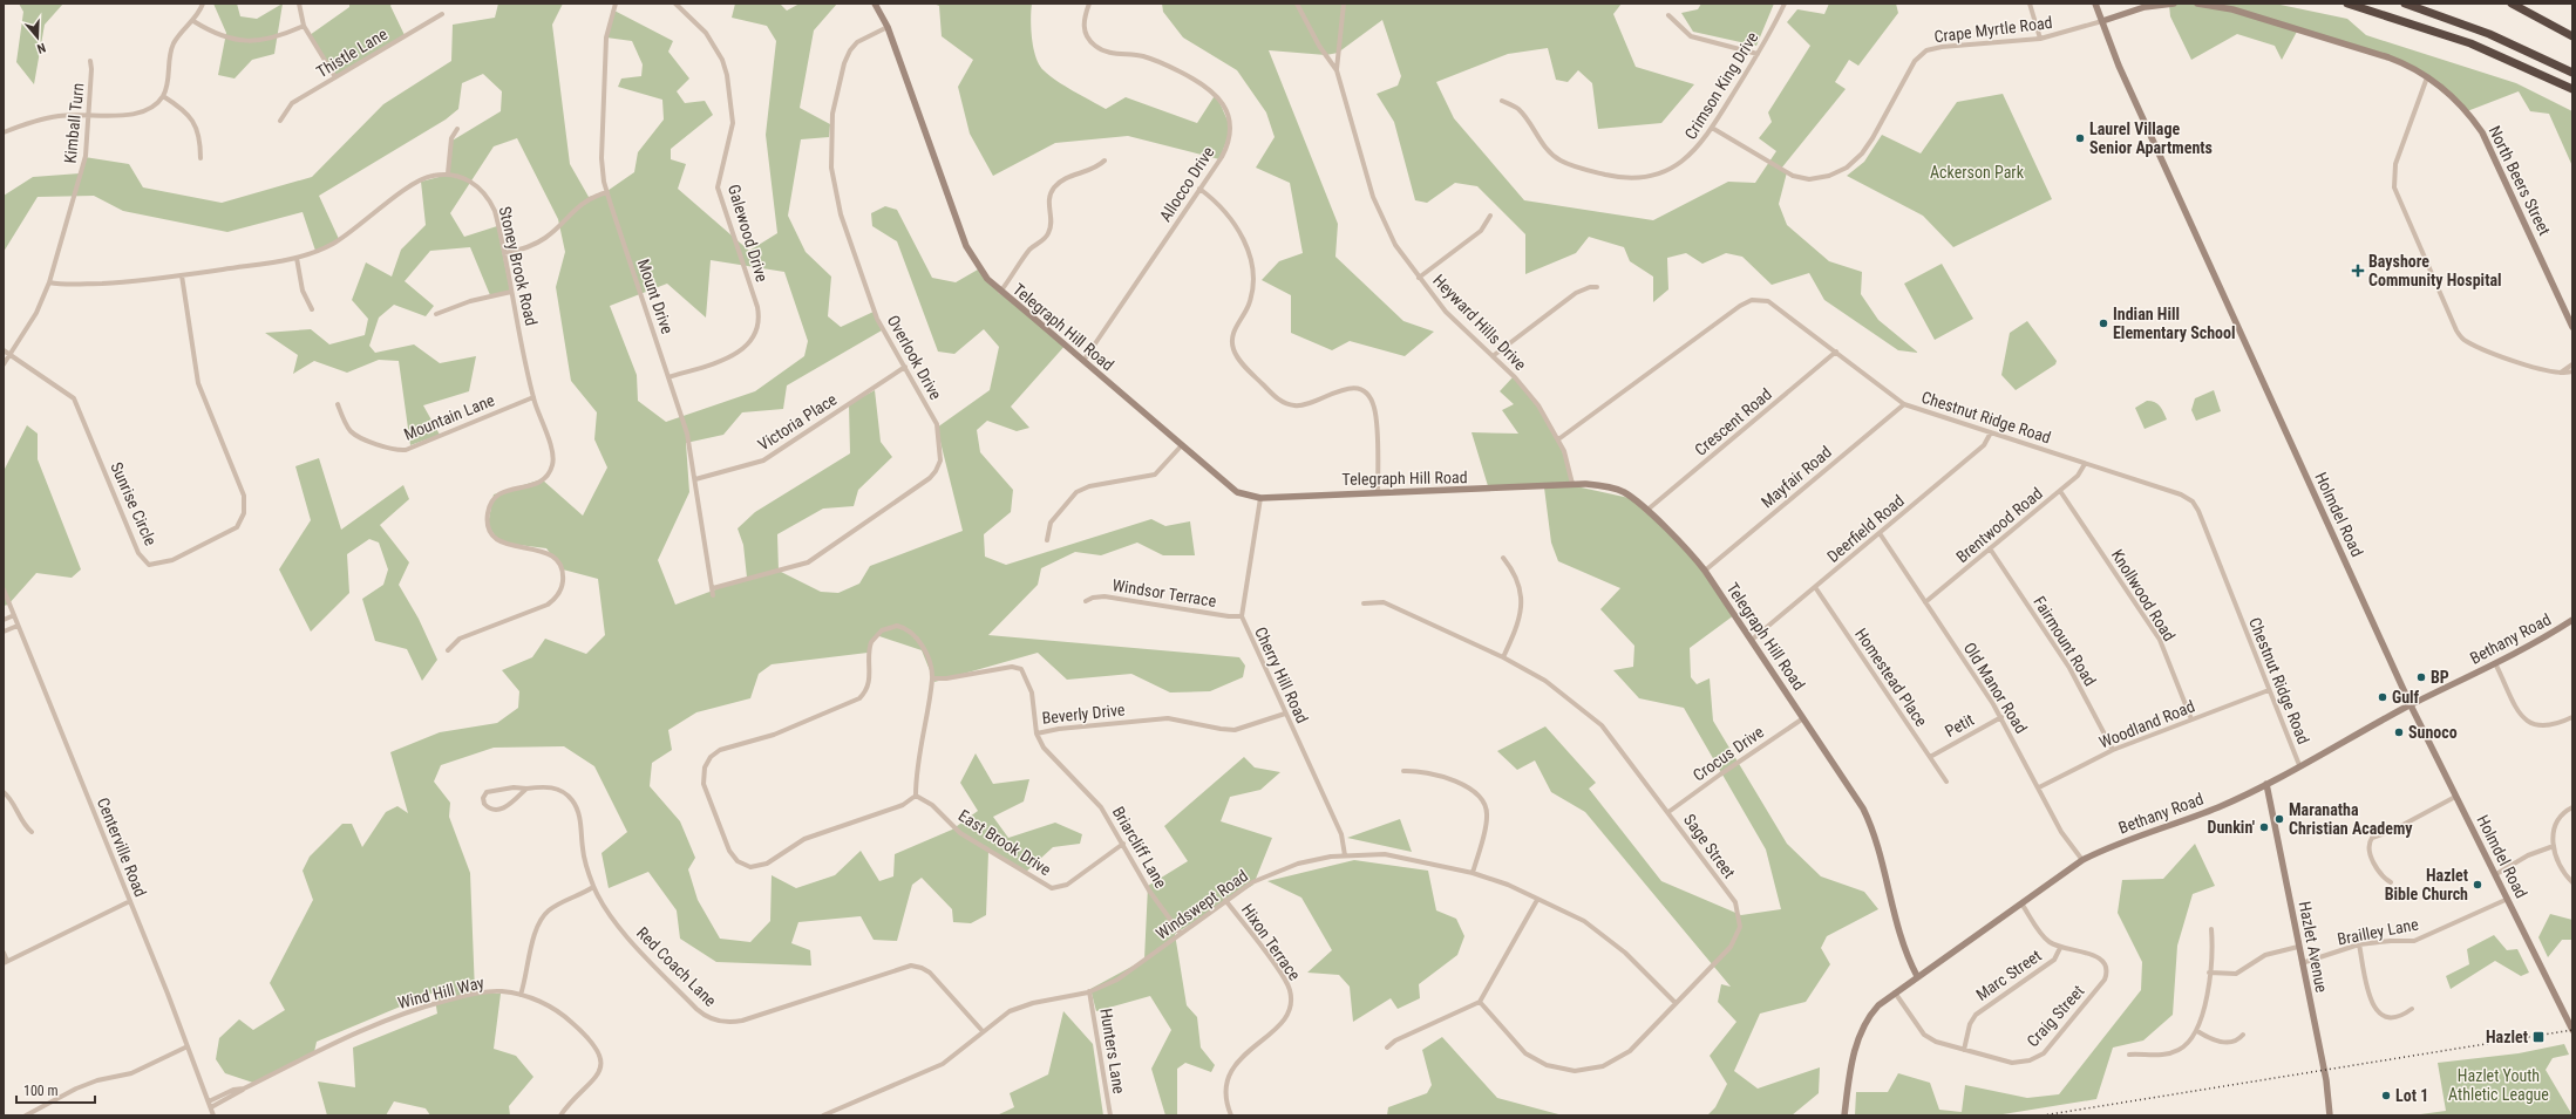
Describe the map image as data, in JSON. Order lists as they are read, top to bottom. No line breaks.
{"streets":{"street":["Crape Myrtle Road","Thistle Lane","Crimson King Drive","Kimball Turn","North Beers Street","Allocco Drive","Galewood Drive","Stoney Brook Road","Mount Drive","Heyward Hills Drive","Telegraph Hill Road","Overlook Drive","Mountain Lane","Chestnut Ridge Road","Victoria Place","Crescent Road","Mayfair Road","Sunrise Circle","Holmdel Road","Brentwood Road","Deerfield Road","Windsor Terrace","Knollwood Road","Bethany Road","Fairmount Road","Cherry Hill Road","Homestead Place","Old Manor Road","Beverly Drive","Woodland Road","Petit","Crocus Drive","East Brook Drive","Sage Street","Centerville Road","Briarcliff Lane","Windswept Road","Brailley Lane","Hixon Terrace","Hazlet Avenue","Red Coach Lane","Marc Street","Wind Hill Way","Craig Street","Hunters Lane"]},"crossings":[["Crape Myrtle Road","Crimson King Drive"],["Crape Myrtle Road","Holmdel Road"],["Allocco Drive","Telegraph Hill Road"],["Galewood Drive","Mount Drive"],["Stoney Brook Road","Mountain Lane"],["Mount Drive","Overlook Drive"],["Mount Drive","Victoria Place"],["Heyward Hills Drive","Telegraph Hill Road"],["Heyward Hills Drive","Chestnut Ridge Road"],["Telegraph Hill Road","Overlook Drive"],["Telegraph Hill Road","Crescent Road"],["Telegraph Hill Road","Mayfair Road"],["Telegraph Hill Road","Deerfield Road"],["Telegraph Hill Road","Bethany Road"],["Telegraph Hill Road","Cherry Hill Road"],["Telegraph Hill Road","Crocus Drive"],["Overlook Drive","Victoria Place"],["Chestnut Ridge Road","Crescent Road"],["Chestnut Ridge Road","Mayfair Road"],["Chestnut Ridge Road","Brentwood Road"],["Chestnut Ridge Road","Deerfield Road"],["Chestnut Ridge Road","Bethany Road"],["Chestnut Ridge Road","Woodland Road"],["Holmdel Road","Bethany Road"],["Holmdel Road","Brailley Lane"],["Brentwood Road","Knollwood Road"],["Brentwood Road","Fairmount Road"],["Brentwood Road","Old Manor Road"],["Deerfield Road","Homestead Place"],["Deerfield Road","Old Manor Road"],["Windsor Terrace","Cherry Hill Road"],["Knollwood Road","Woodland Road"],["Bethany Road","Old Manor Road"],["Bethany Road","Hazlet Avenue"],["Bethany Road","Craig Street"],["Fairmount Road","Woodland Road"],["Cherry Hill Road","Beverly Drive"],["Cherry Hill Road","Windswept Road"],["Homestead Place","Petit"],["Old Manor Road","Woodland Road"],["Old Manor Road","Petit"],["Beverly Drive","Briarcliff Lane"],["Crocus Drive","Sage Street"],["East Brook Drive","Briarcliff Lane"],["Sage Street","Windswept Road"],["Centerville Road","Wind Hill Way"],["Briarcliff Lane","Windswept Road"],["Windswept Road","Hixon Terrace"],["Windswept Road","Red Coach Lane"],["Windswept Road","Hunters Lane"],["Brailley Lane","Hazlet Avenue"],["Marc Street","Craig Street"]],"parks":["Ackerson Park","Hazlet Youth Athletic League"],"places":{"other":["Laurel Village Senior Apartments","Indian Hill Elementary School","BP","Gulf","Sunoco","Maranatha Christian Academy","Dunkin'","Hazlet Bible Church","Lot 1"],"health":["Bayshore Community Hospital"],"transit":["Hazlet"]},"scale_bar":"100 m","north":"bottom"}
